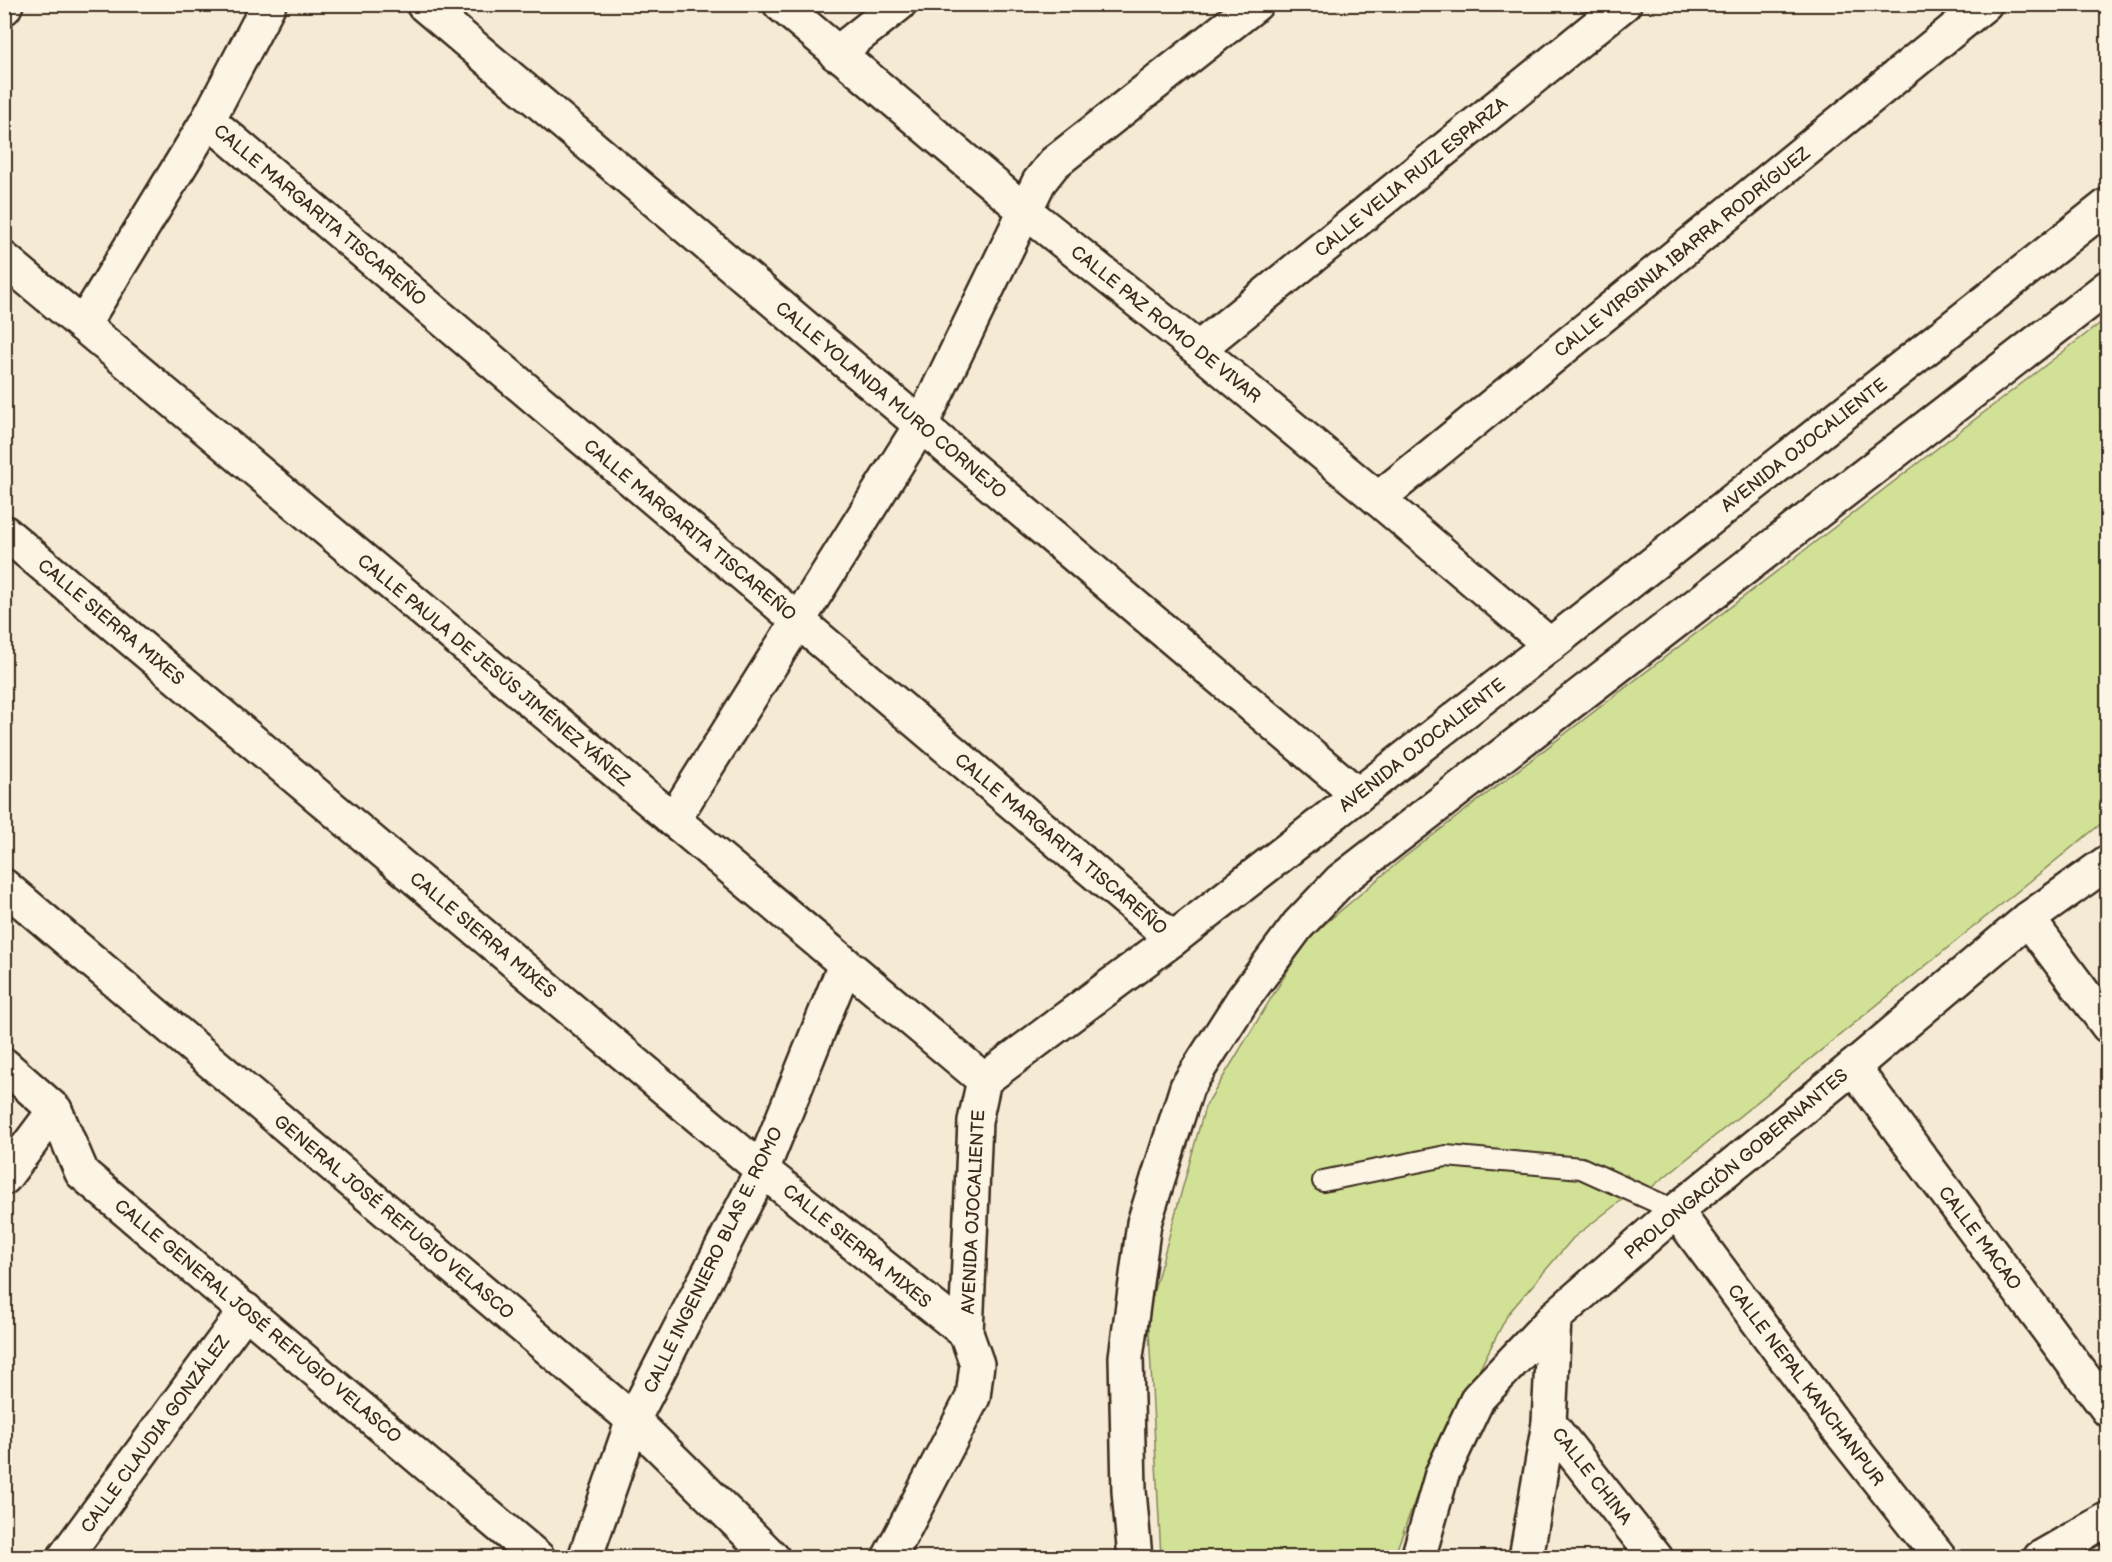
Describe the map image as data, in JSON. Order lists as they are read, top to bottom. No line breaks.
{"streets":{"street":["CALLE VELIA RUIZ ESPARZA","CALLE MARGARITA TISCAREÑO","CALLE VIRGINIA IBARRA RODRÍGUEZ","CALLE PAZ ROMO DE VIVAR","CALLE YOLANDA MURO CORNEJO","AVENIDA OJOCALIENTE","CALLE SIERRA MIXES","CALLE PAULA DE JESÚS JIMÉNEZ YÁÑEZ","PROLONGACIÓN GOBERNANTES","GENERAL JOSÉ REFUGIO VELASCO","CALLE MACAO","CALLE INGENIERO BLAS E. ROMO","CALLE GENERAL JOSÉ REFUGIO VELASCO","CALLE NEPAL KANCHANPUR","CALLE CLAUDIA GONZÁLEZ","CALLE CHINA"]},"crossings":[["CALLE VELIA RUIZ ESPARZA","CALLE PAZ ROMO DE VIVAR"],["CALLE MARGARITA TISCAREÑO","AVENIDA OJOCALIENTE"],["CALLE VIRGINIA IBARRA RODRÍGUEZ","CALLE PAZ ROMO DE VIVAR"],["CALLE PAZ ROMO DE VIVAR","AVENIDA OJOCALIENTE"],["CALLE YOLANDA MURO CORNEJO","AVENIDA OJOCALIENTE"],["AVENIDA OJOCALIENTE","CALLE SIERRA MIXES"],["AVENIDA OJOCALIENTE","CALLE PAULA DE JESÚS JIMÉNEZ YÁÑEZ"],["CALLE SIERRA MIXES","CALLE INGENIERO BLAS E. ROMO"],["CALLE PAULA DE JESÚS JIMÉNEZ YÁÑEZ","CALLE INGENIERO BLAS E. ROMO"],["PROLONGACIÓN GOBERNANTES","CALLE MACAO"],["PROLONGACIÓN GOBERNANTES","CALLE NEPAL KANCHANPUR"],["GENERAL JOSÉ REFUGIO VELASCO","CALLE INGENIERO BLAS E. ROMO"],["CALLE GENERAL JOSÉ REFUGIO VELASCO","CALLE CLAUDIA GONZÁLEZ"]]}
